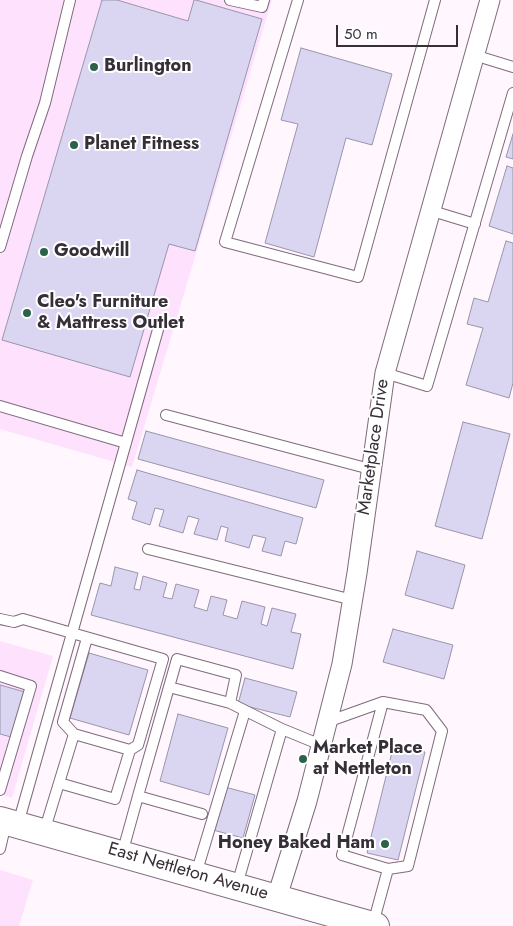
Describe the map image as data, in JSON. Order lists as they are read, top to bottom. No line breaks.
{"streets":{"main road":["East Nettleton Avenue"],"street":["Marketplace Drive"]},"crossings":[["Marketplace Drive","East Nettleton Avenue"]],"places":["Burlington","Planet Fitness","Goodwill","Cleo's Furniture & Mattress Outlet","Market Place at Nettleton","Honey Baked Ham"],"scale_bar":"50 m"}
